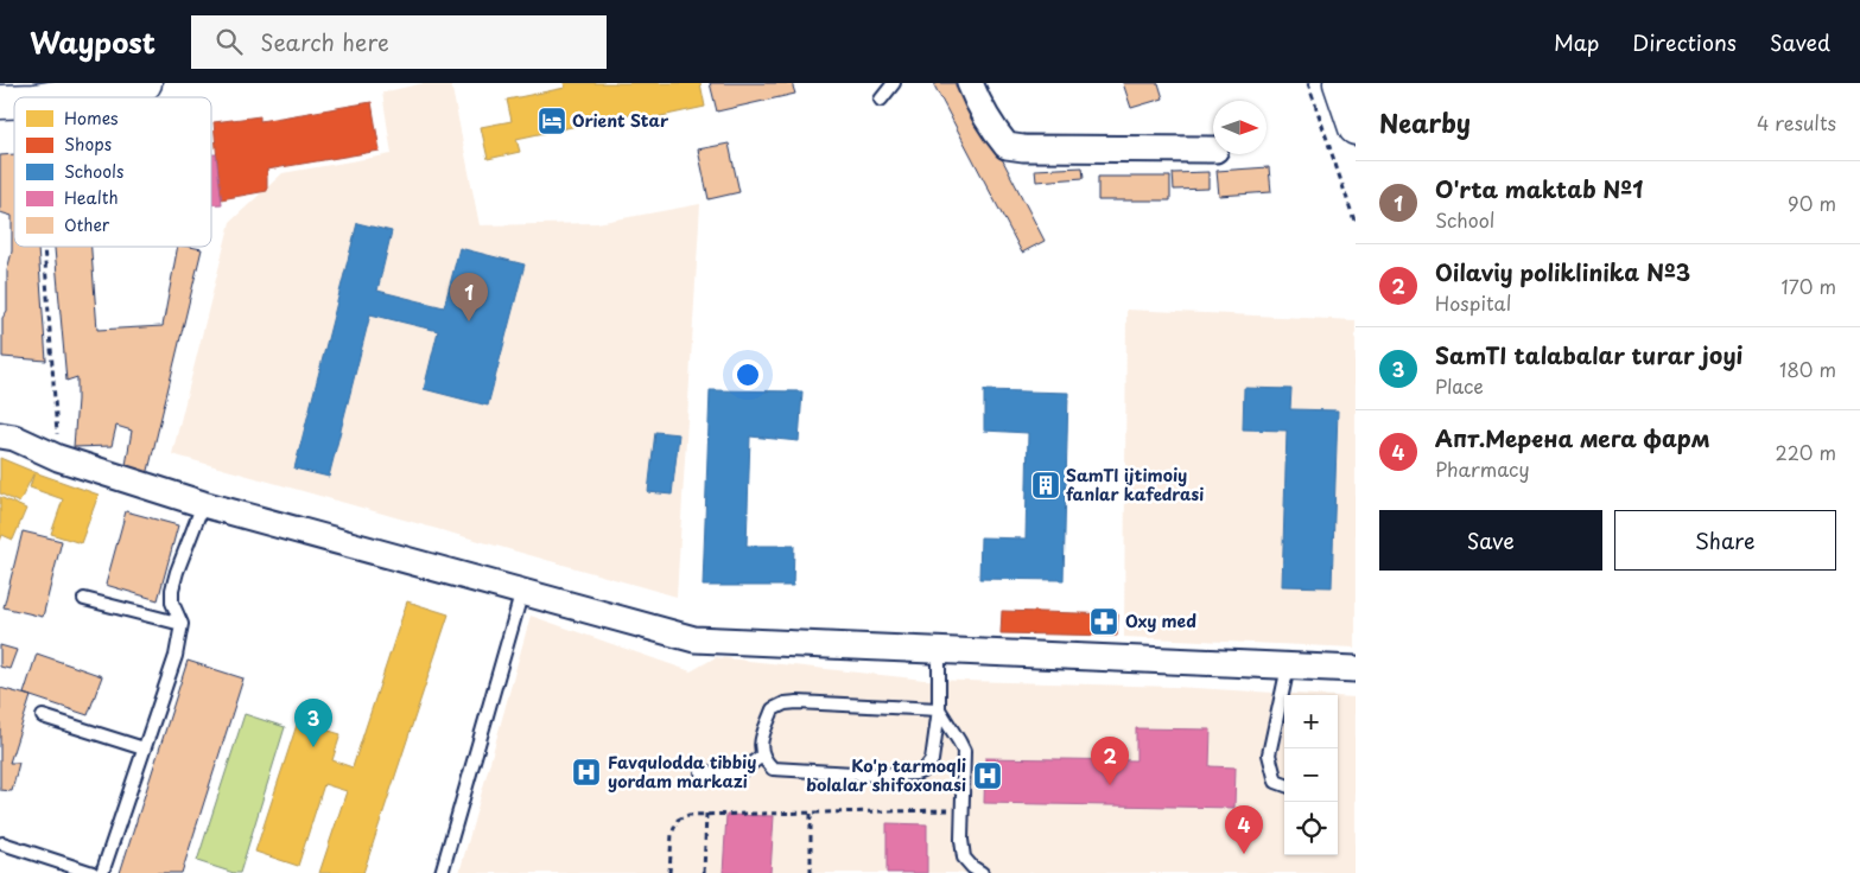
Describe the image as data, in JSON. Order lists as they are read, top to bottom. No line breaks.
{"places":{"hotel":["Orient Star"],"building":["SamTI ijtimoiy fanlar kafedrasi"],"pharmacy":["Oxy med"],"hospital":["Favqulodda tibbiy yordam markazi","Ko'p tarmoqli bolalar shifoxonasi"]},"legend":["Homes","Shops","Schools","Health","Other"],"north":"right","page":{"header":"Waypost","search":"Search here","nav":["Map","Directions","Saved"],"heading":["Nearby","4 results"],"list":[{"mark":"1","name":"O'rta maktab №1","note":"School","value":"90 m"},{"mark":"2","name":"Oilaviy poliklinika №3","note":"Hospital","value":"170 m"},{"mark":"3","name":"SamTI talabalar turar joyi","note":"Place","value":"180 m"},{"mark":"4","name":"Апт.Мерена мега фарм","note":"Pharmacy","value":"220 m"}],"pins":["1","3","2","4"],"buttons":["Save","Share"],"map_buttons":["+","−"]}}
